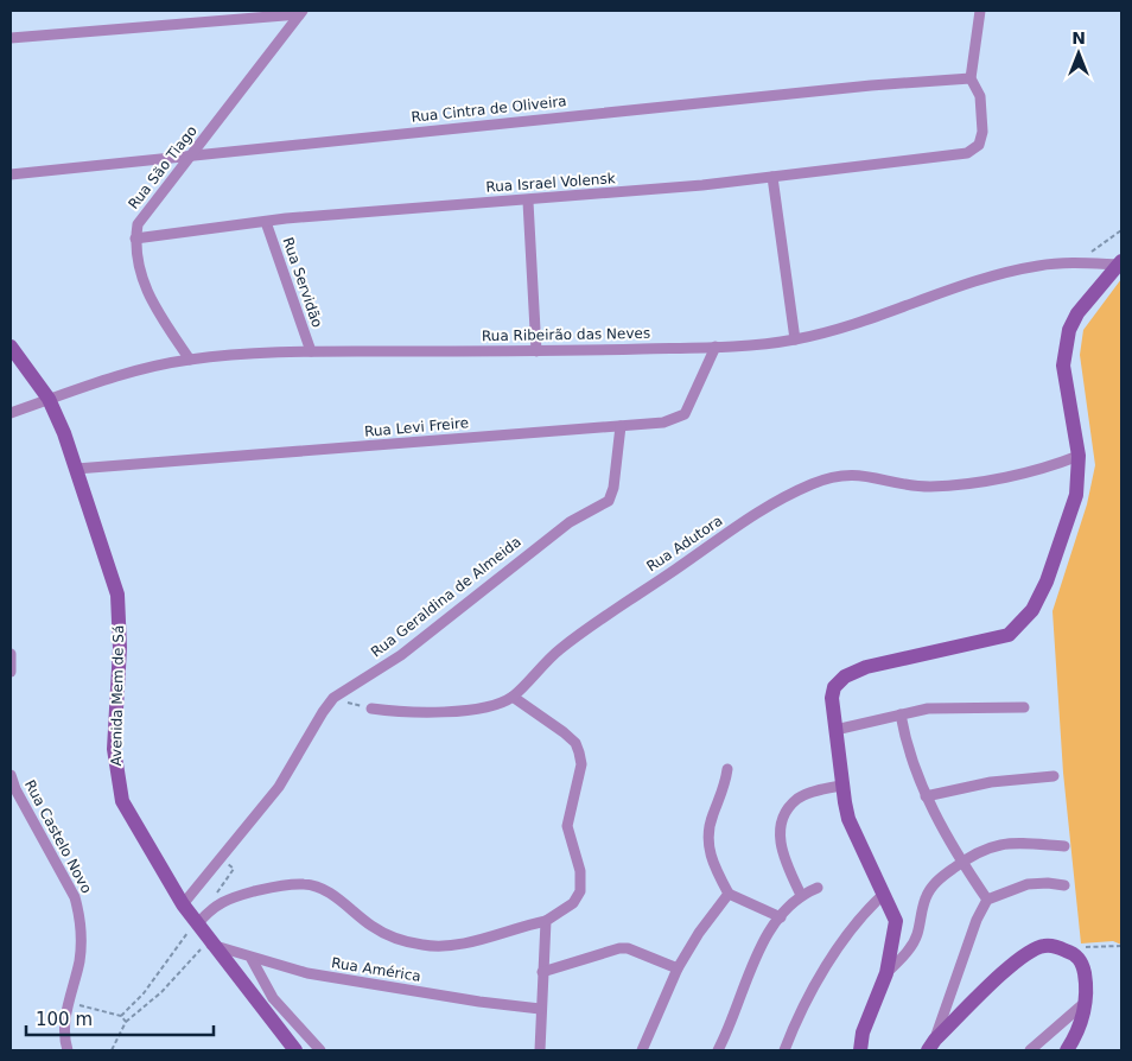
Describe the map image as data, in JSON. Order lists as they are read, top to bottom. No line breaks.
{"streets":{"street":["Rua Cintra de Oliveira","Rua São Tiago","Rua Israel Volensk","Rua Servidão","Rua Ribeirão das Neves","Rua Levi Freire","Rua Adutora","Rua Geraldina de Almeida","Avenida Mem de Sá","Rua Castelo Novo","Rua América"]},"crossings":[["Rua Cintra de Oliveira","Rua São Tiago"],["Rua Cintra de Oliveira","Rua Israel Volensk"],["Rua São Tiago","Rua Israel Volensk"],["Rua São Tiago","Rua Ribeirão das Neves"],["Rua Israel Volensk","Rua Servidão"],["Rua Servidão","Rua Ribeirão das Neves"],["Rua Ribeirão das Neves","Rua Levi Freire"],["Rua Ribeirão das Neves","Avenida Mem de Sá"],["Rua Levi Freire","Rua Geraldina de Almeida"],["Rua Levi Freire","Avenida Mem de Sá"],["Rua Geraldina de Almeida","Avenida Mem de Sá"],["Avenida Mem de Sá","Rua América"]],"scale_bar":"100 m","north":"top"}
